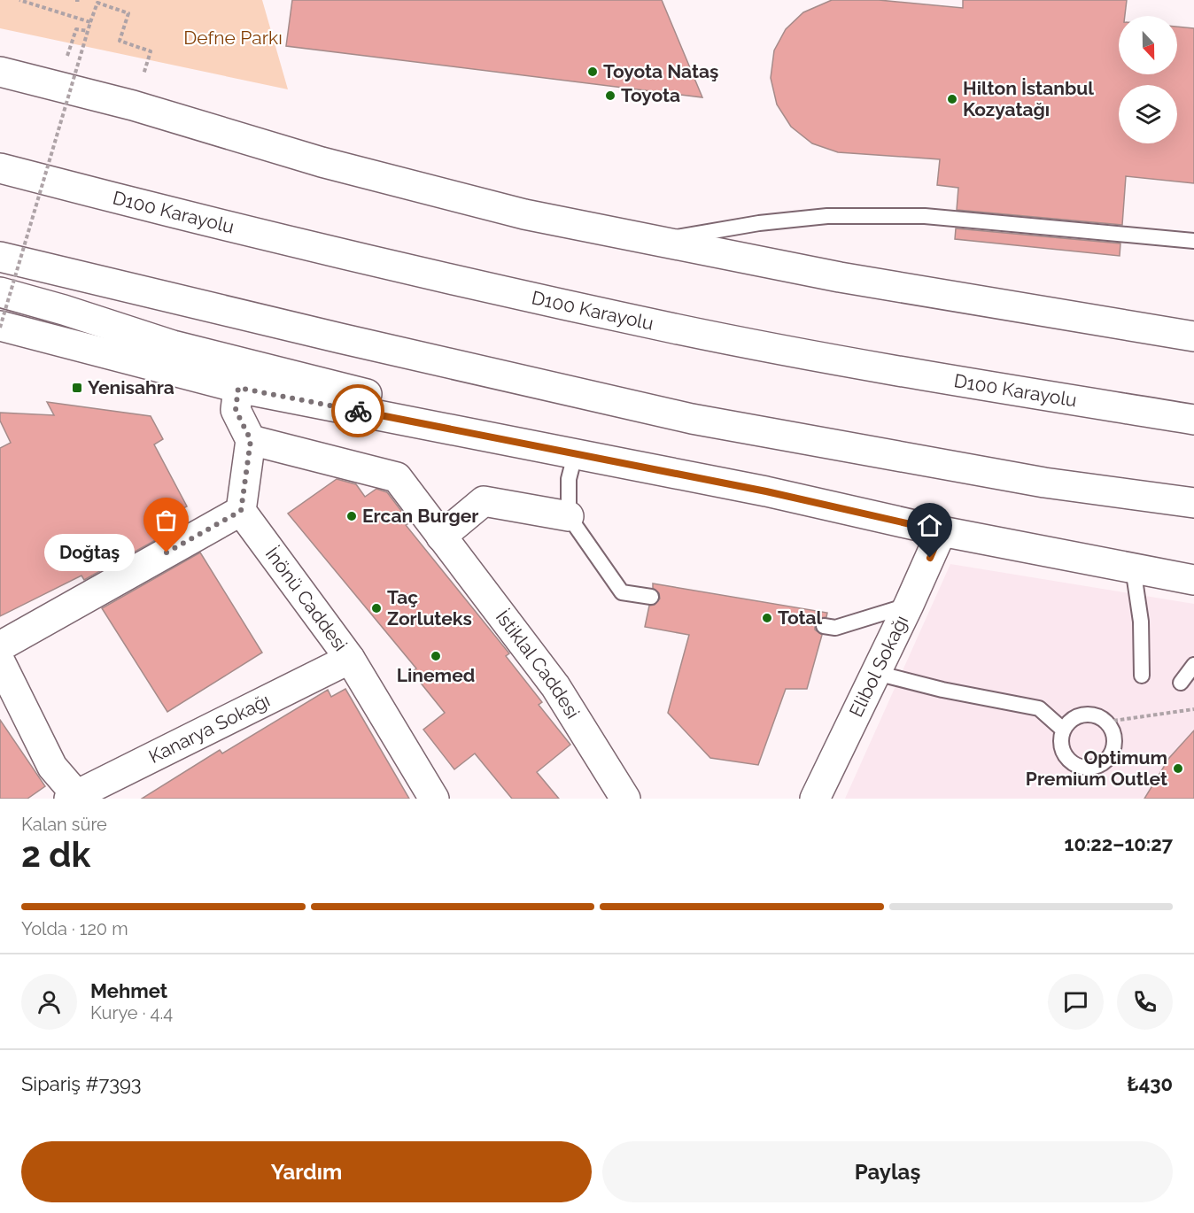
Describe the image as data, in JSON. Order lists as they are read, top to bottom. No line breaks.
{"streets":{"main road":["D100 Karayolu","İnönü Caddesi","İstiklal Caddesi","Elibol Sokağı","Kanarya Sokağı"]},"crossings":[["İnönü Caddesi","Kanarya Sokağı"]],"parks":["Defne Parkı"],"places":{"other":["Toyota Nataş","Toyota","Hilton İstanbul Kozyatağı","Ercan Burger","Doğtaş","Taç Zorluteks","Total","Linemed","Optimum Premium Outlet"],"transit":["Yenisahra"]},"north":"bottom","page":{"bubble":"Doğtaş","heading":["2 dk","Kalan süre","10:22–10:27"],"panel":["Mehmet","Kurye · 4.4","Sipariş #7393","₺430"],"bar":"Yolda · 120 m","buttons":["Yardım","Paylaş"]}}
